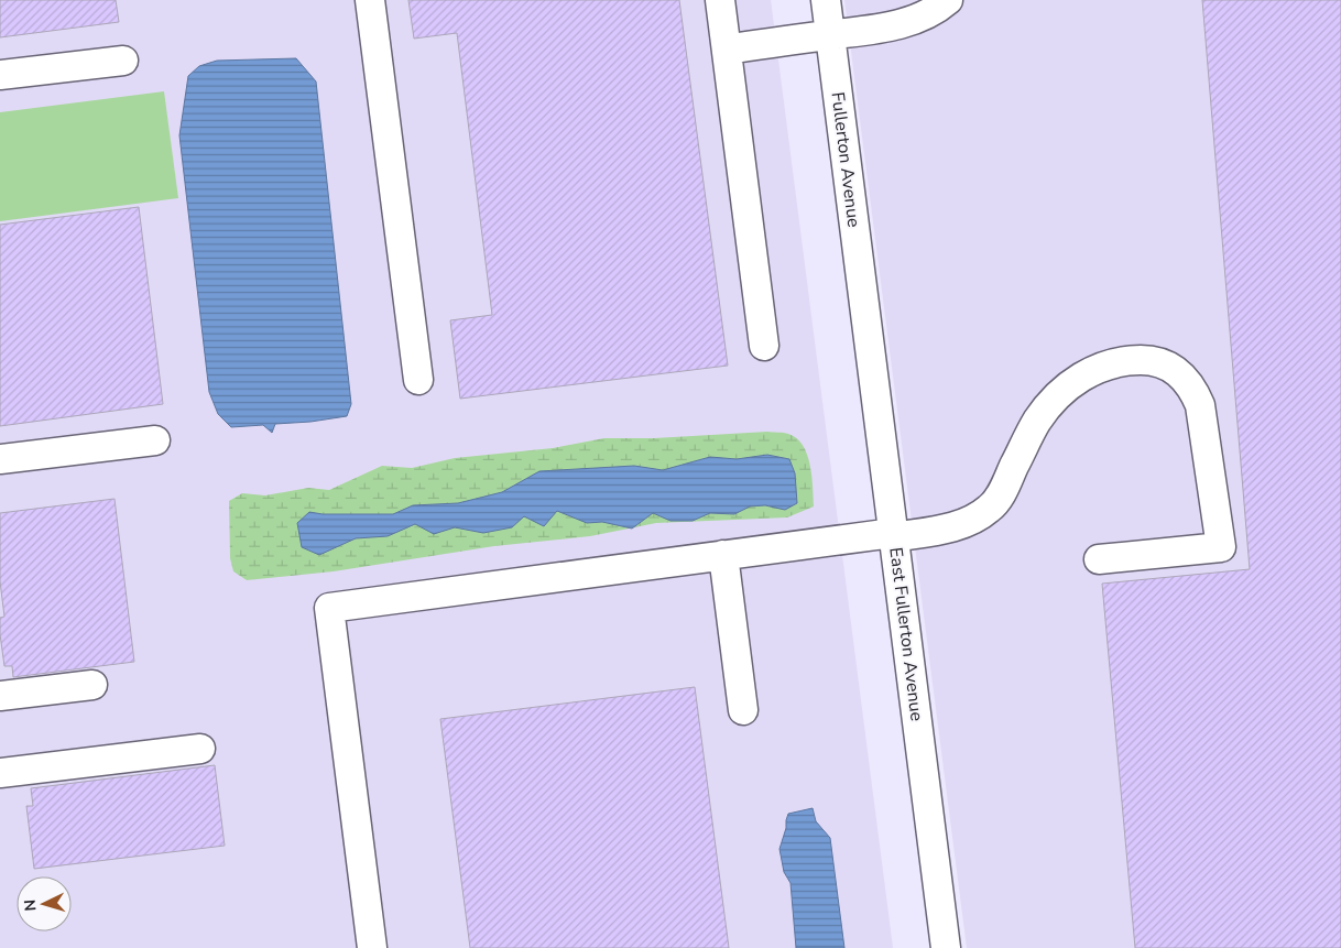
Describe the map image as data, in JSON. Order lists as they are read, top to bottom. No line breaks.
{"streets":{"street":["Fullerton Avenue","East Fullerton Avenue"]},"crossings":[["Fullerton Avenue","East Fullerton Avenue"]],"north":"left"}
